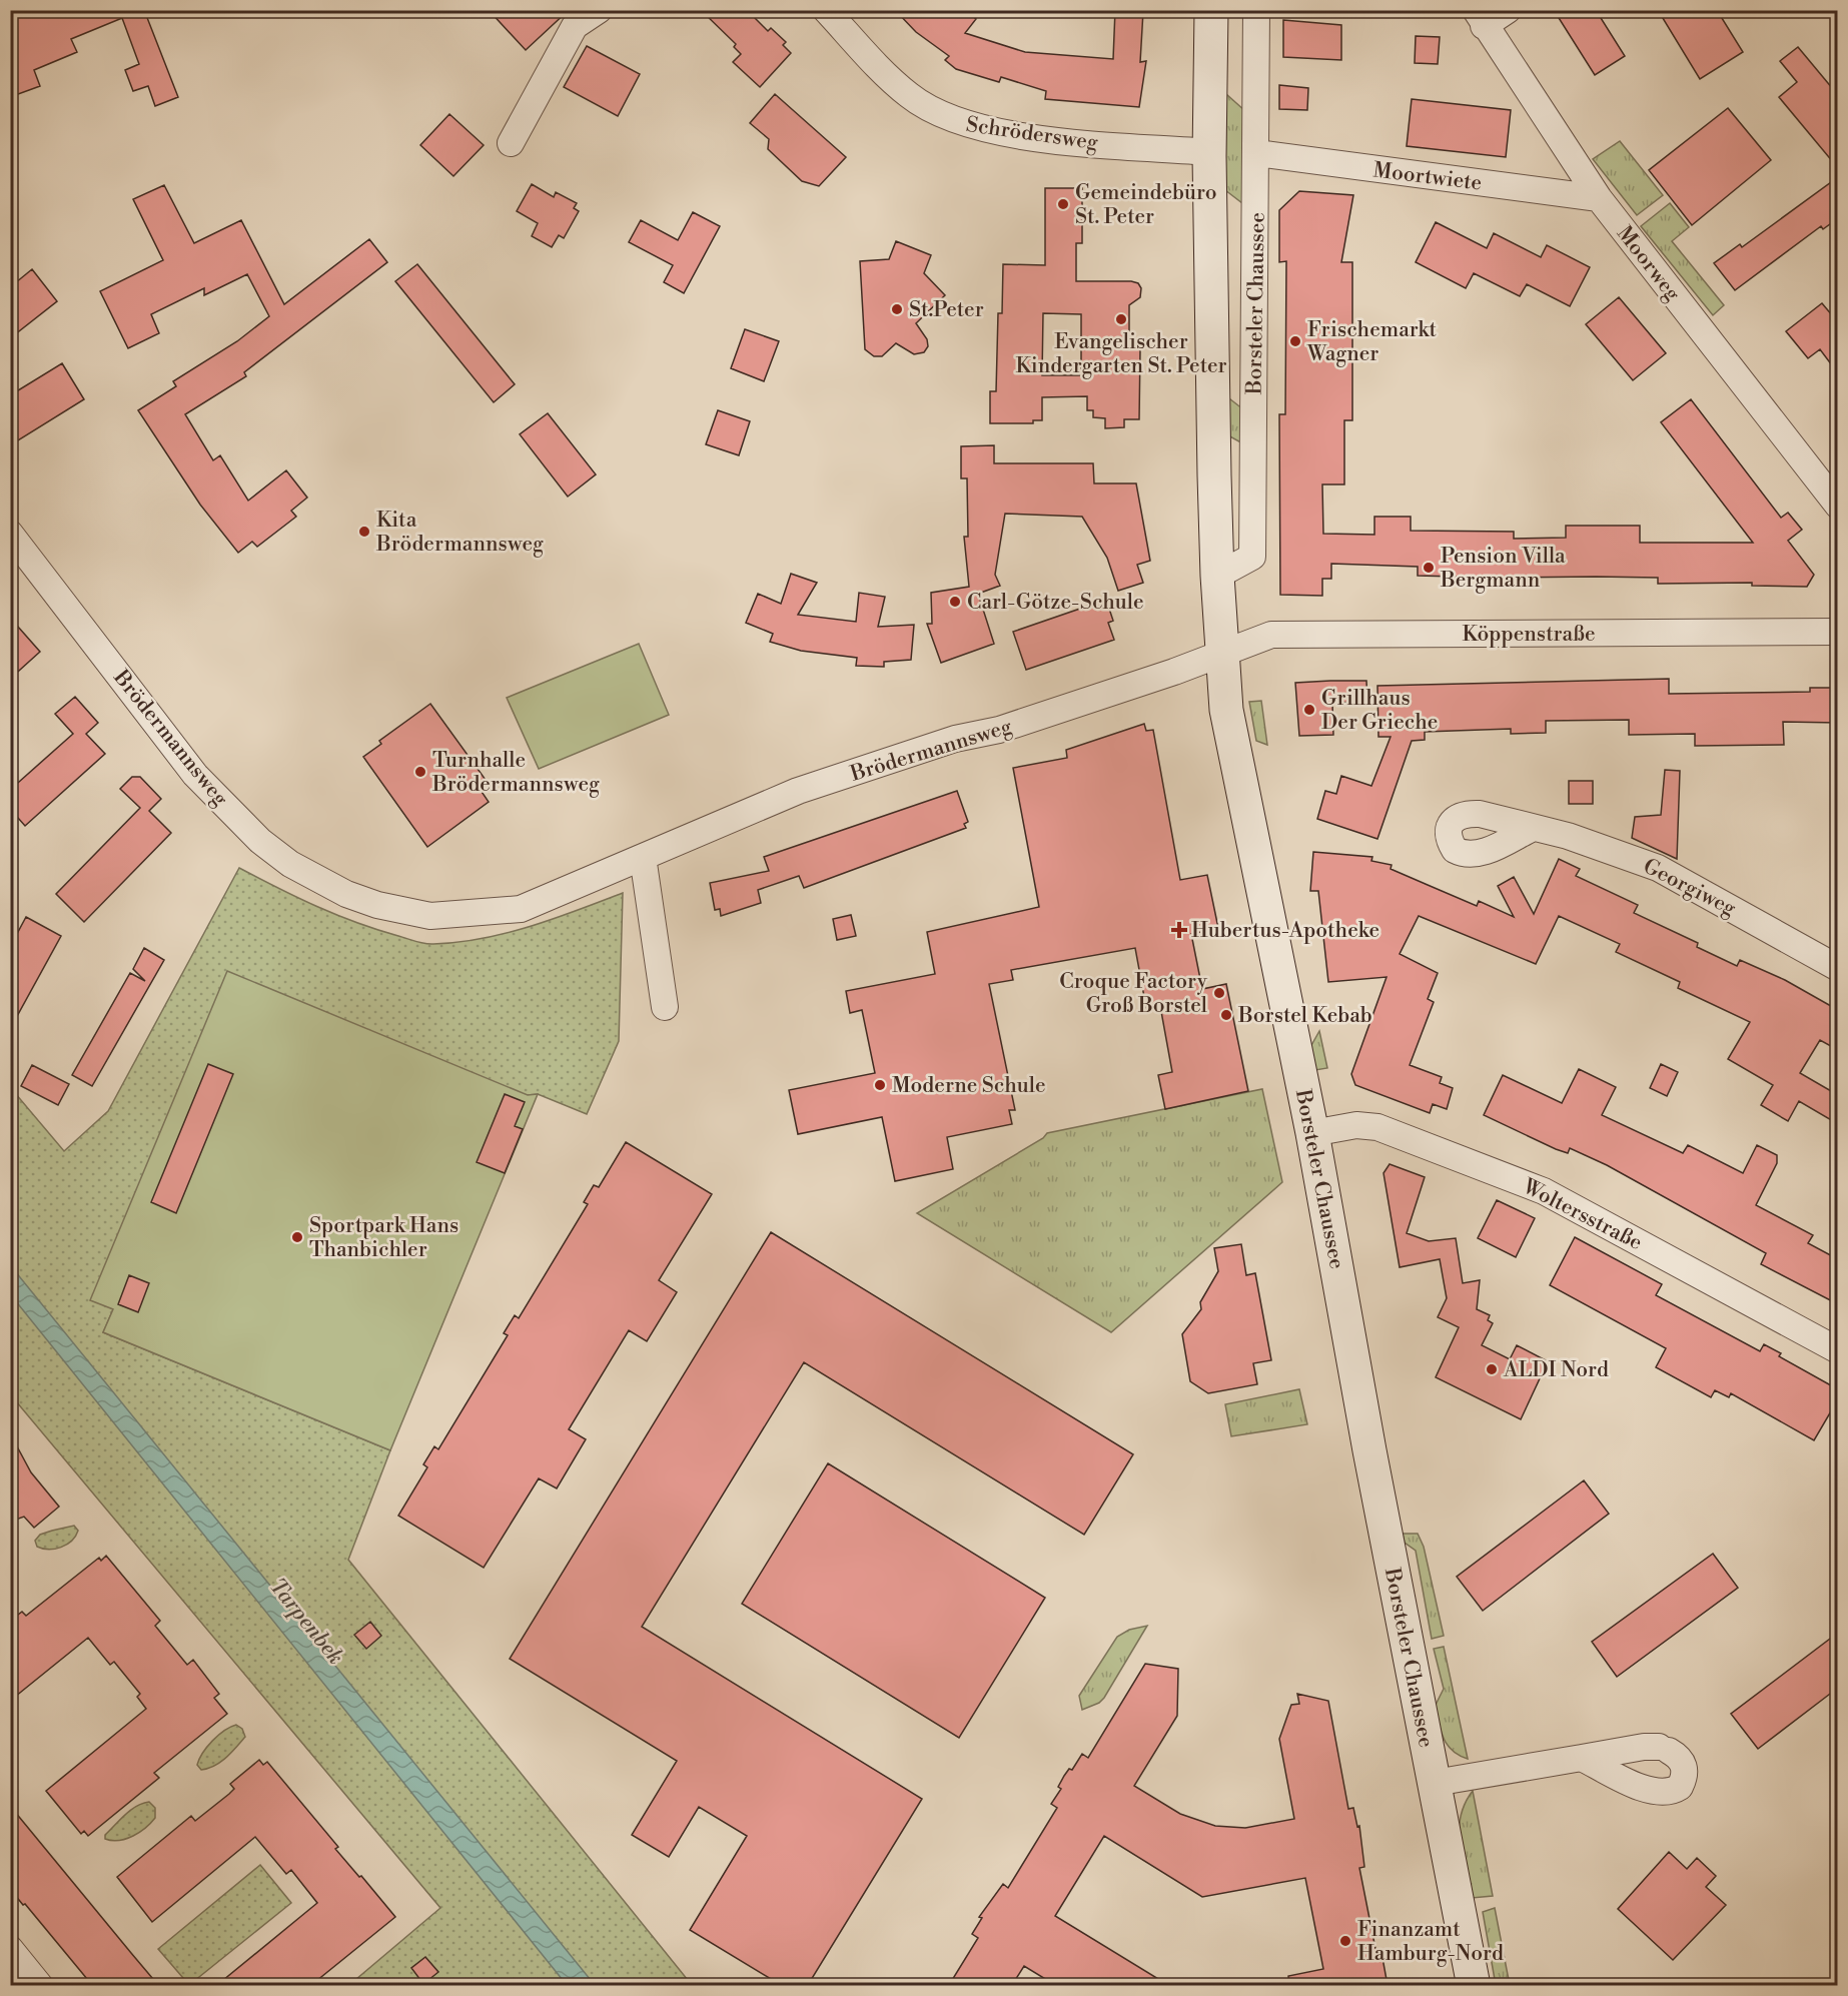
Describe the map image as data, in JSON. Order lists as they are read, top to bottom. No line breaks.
{"streets":{"main road":["Borsteler Chaussee"],"street":["Schrödersweg","Moortwiete","Moorweg","Köppenstraße","Brödermannsweg","Georgiweg","Woltersstraße"]},"crossings":[["Schrödersweg","Borsteler Chaussee"],["Moortwiete","Moorweg"],["Moortwiete","Borsteler Chaussee"],["Borsteler Chaussee","Köppenstraße"],["Borsteler Chaussee","Brödermannsweg"],["Borsteler Chaussee","Woltersstraße"],["Köppenstraße","Brödermannsweg"]],"water":["Tarpenbek"],"places":{"other":["Gemeindebüro St. Peter","St.Peter","Evangelischer Kindergarten St. Peter","Frischemarkt Wagner","Kita Brödermannsweg","Pension Villa Bergmann","Carl-Götze-Schule","Grillhaus Der Grieche","Turnhalle Brödermannsweg","Croque Factory Groß Borstel","Borstel Kebab","Moderne Schule","Sportpark Hans Thanbichler","ALDI Nord","Finanzamt Hamburg-Nord"],"health":["Hubertus-Apotheke"]}}
